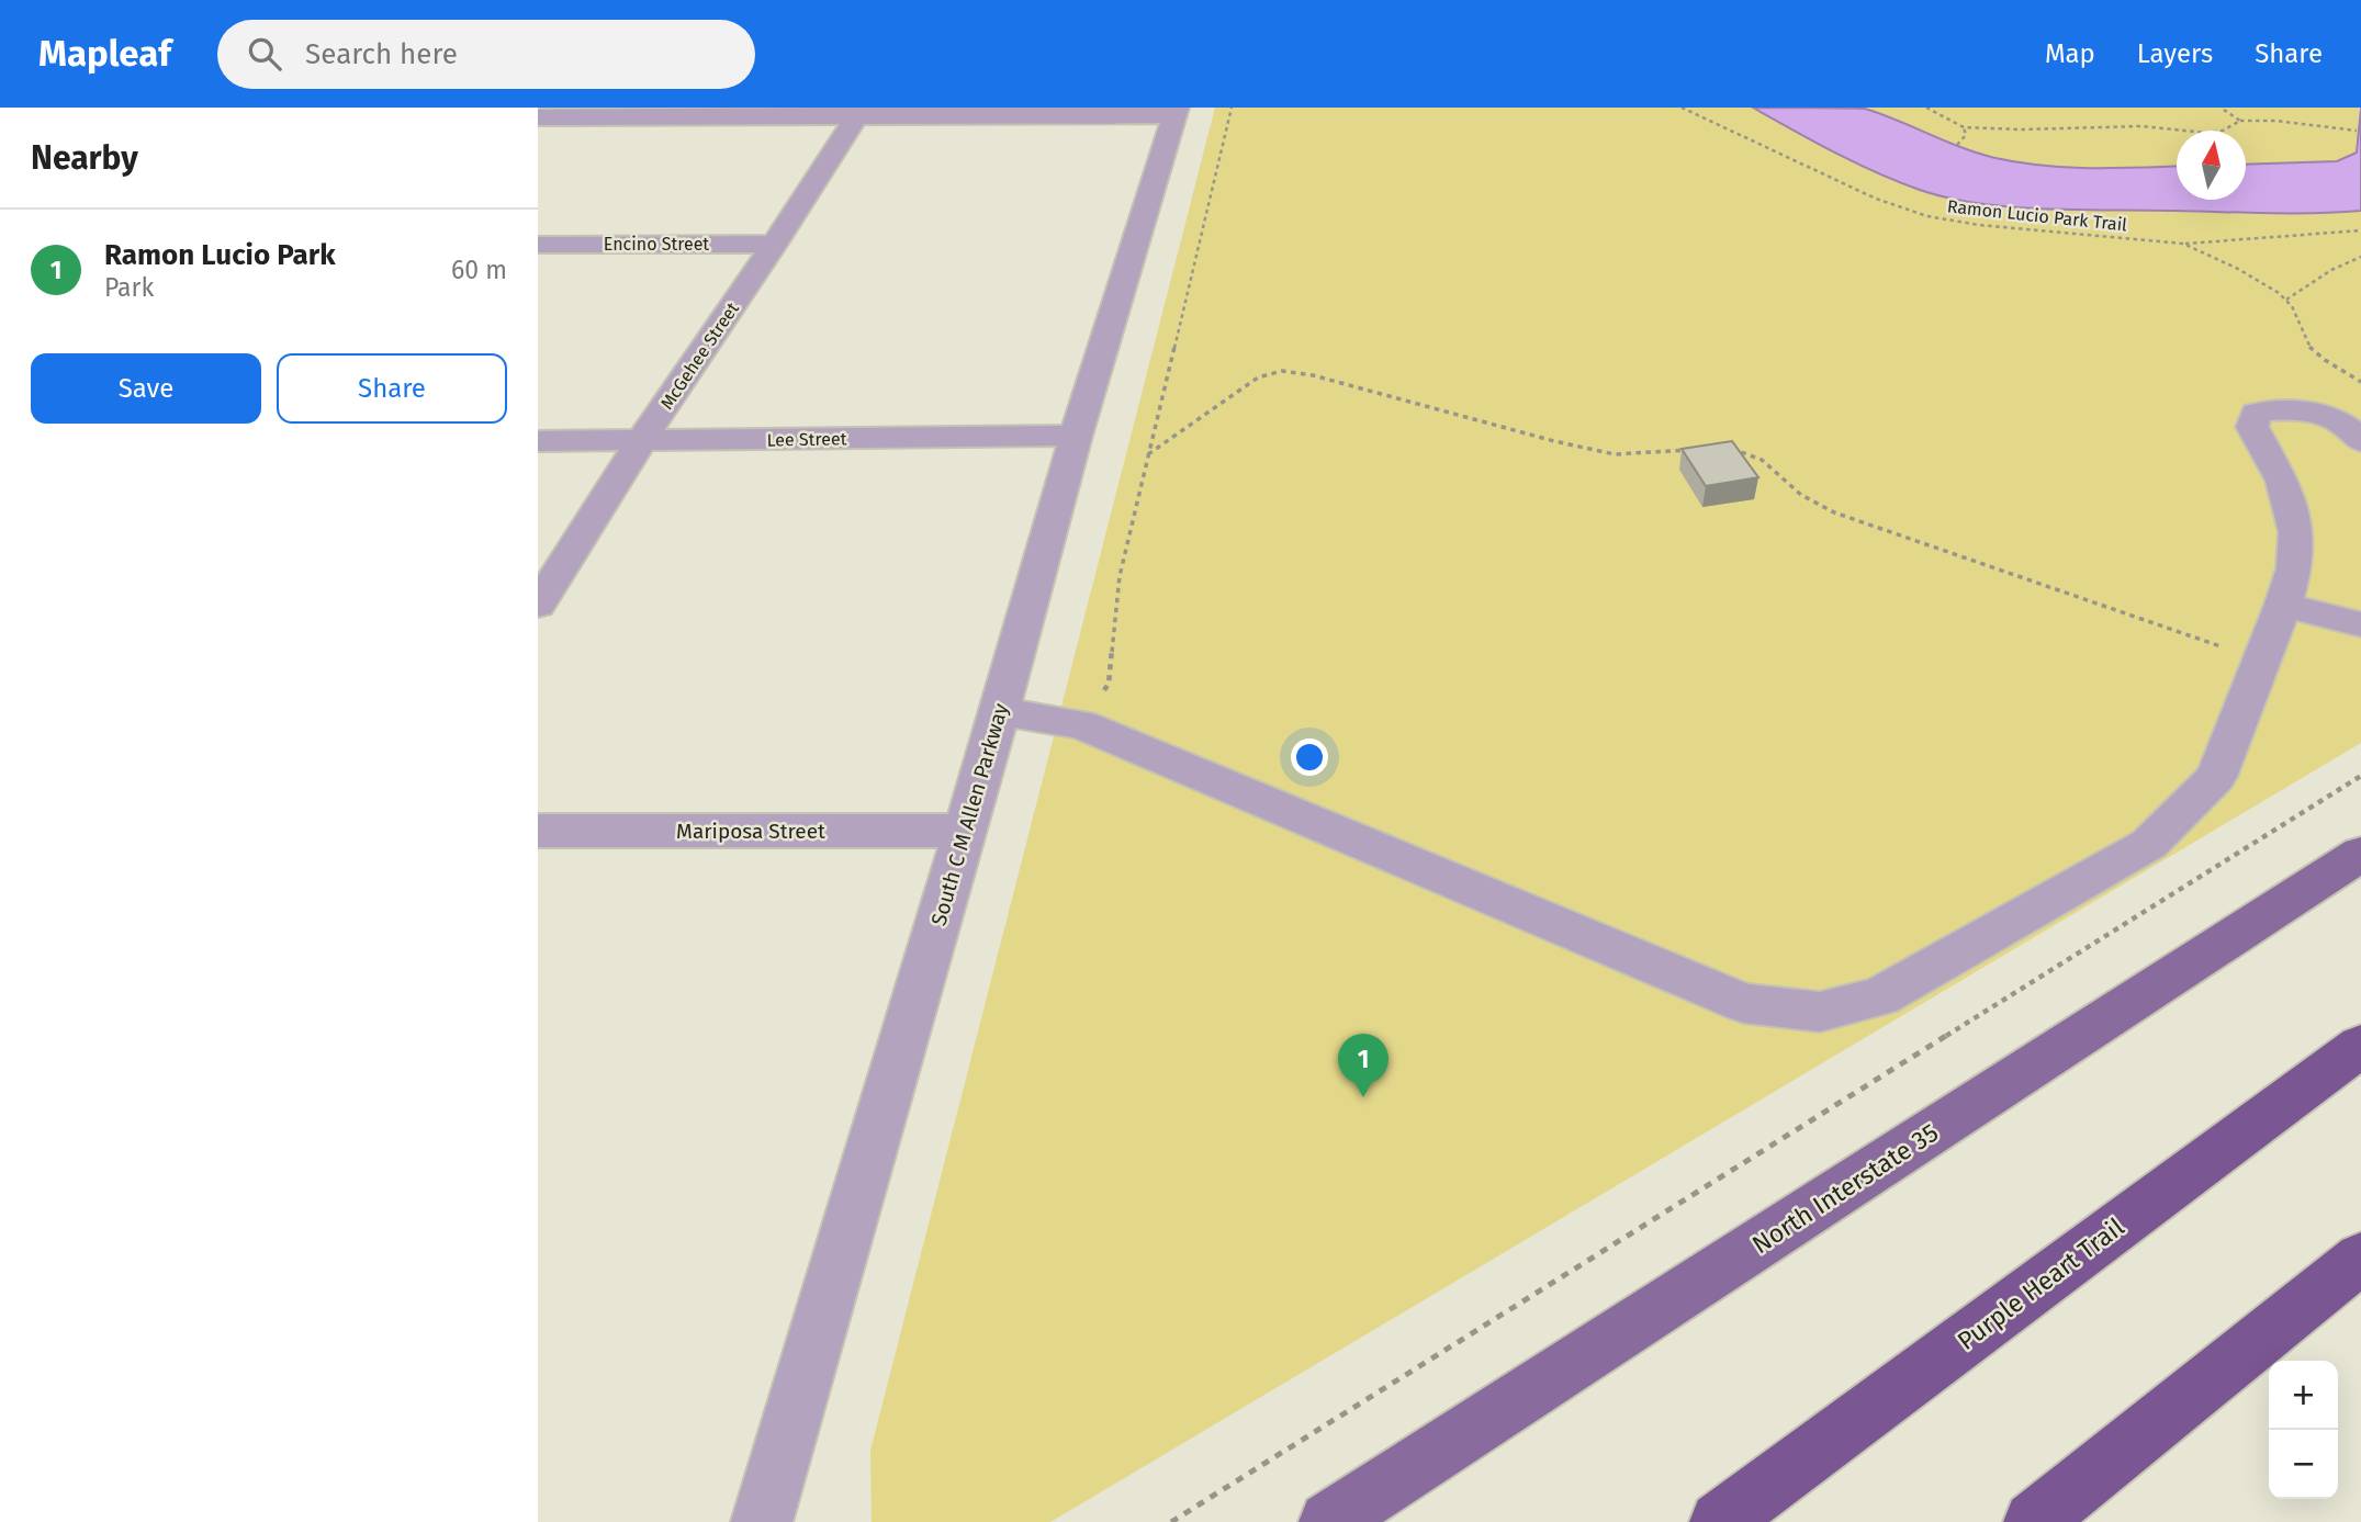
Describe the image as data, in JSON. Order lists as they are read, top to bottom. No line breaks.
{"streets":{"highway":["Purple Heart Trail"],"main road":["North Interstate 35"],"street":["Encino Street","McGehee Street","Lee Street","South C M Allen Parkway","Mariposa Street"],"path":["Ramon Lucio Park Trail"]},"crossings":[["Encino Street","McGehee Street"],["McGehee Street","Lee Street"],["Lee Street","South C M Allen Parkway"],["South C M Allen Parkway","Mariposa Street"]],"north":"top","page":{"header":"Mapleaf","search":"Search here","nav":["Map","Layers","Share"],"heading":"Nearby","list":[{"mark":"1","name":"Ramon Lucio Park","note":"Park","value":"60 m"}],"buttons":["Save","Share"],"pins":"1","map_buttons":["+","−"]}}
